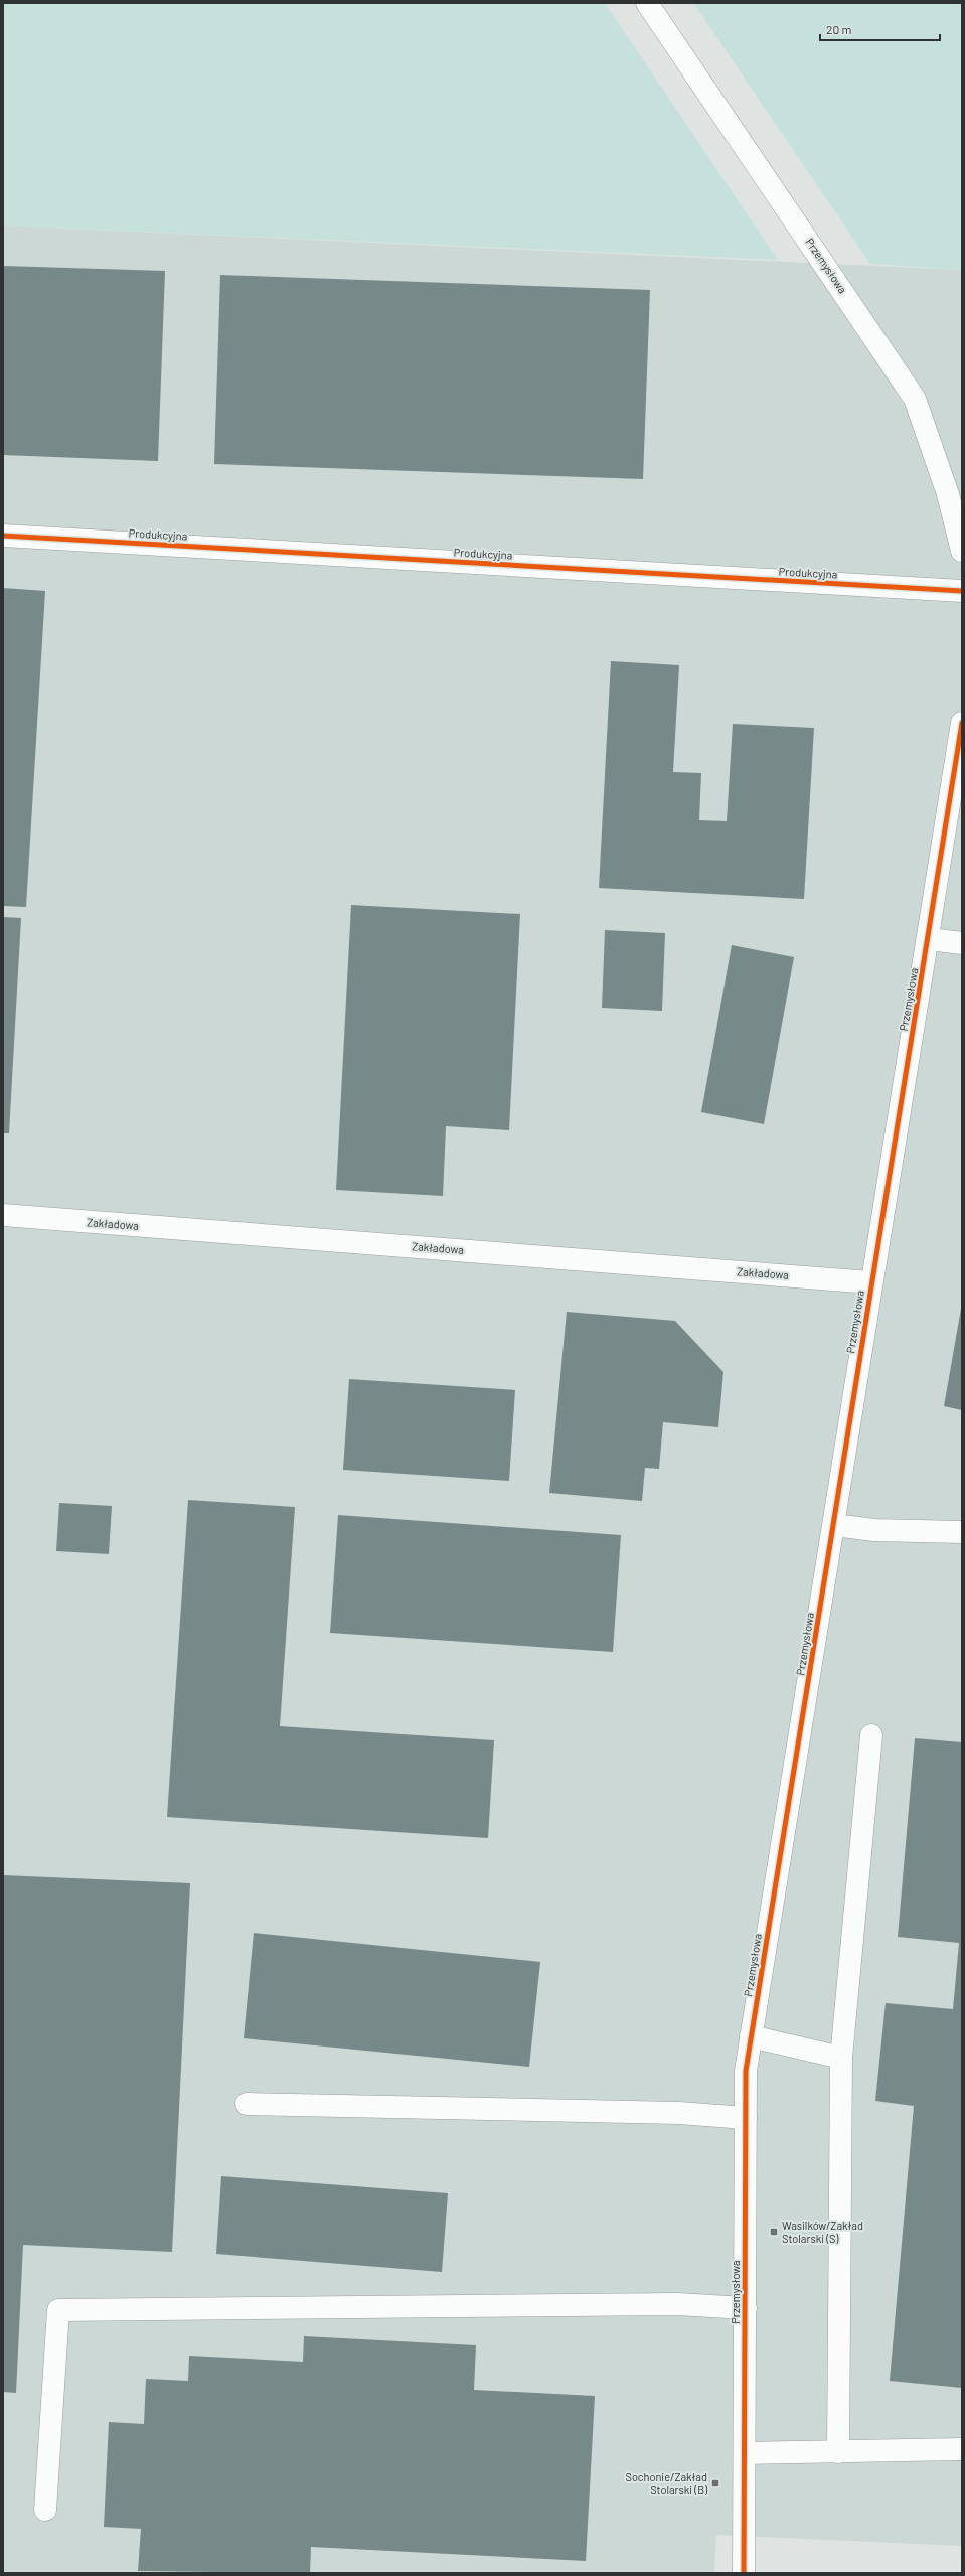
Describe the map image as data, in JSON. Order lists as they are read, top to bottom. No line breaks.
{"streets":{"street":["Przemysłowa","Produkcyjna","Zakładowa"]},"crossings":[["Przemysłowa","Zakładowa"]],"places":{"transit":["Wasilków/Zakład Stolarski (S)","Sochonie/Zakład Stolarski (B)"]},"scale_bar":"20 m"}
